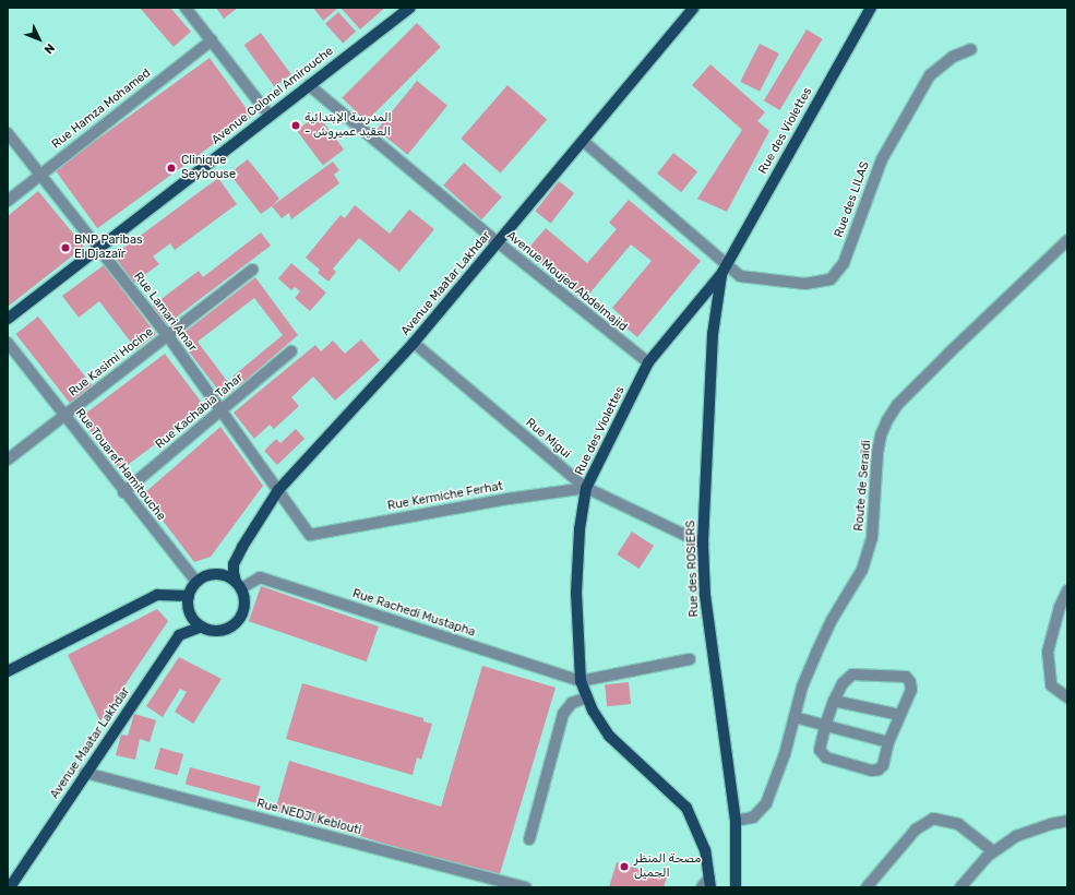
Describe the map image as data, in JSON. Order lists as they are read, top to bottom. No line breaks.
{"streets":{"main road":["Avenue Colonel Amirouche","Rue des Violettes","Avenue Maatar Lakhdar","Rue des ROSIERS"],"street":["Rue Hamza Mohamed","Rue des LILAS","Avenue Moujed Abdelmajid","Rue Lamari Amar","Rue Kasimi Hocine","Rue Kachabia Tahar","Rue Migui","Rue Touaref Hamitouche","Route de Seraïdi","Rue Kermiche Ferhat","Rue Rachedi Mustapha","Rue NEDJI Keblouti"]},"crossings":[["Avenue Colonel Amirouche","Avenue Moujed Abdelmajid"],["Avenue Colonel Amirouche","Rue Lamari Amar"],["Rue Hamza Mohamed","Rue Lamari Amar"],["Rue des Violettes","Rue des LILAS"],["Rue des Violettes","Avenue Moujed Abdelmajid"],["Rue des Violettes","Rue Migui"],["Rue des Violettes","Rue Kermiche Ferhat"],["Rue des Violettes","Rue des ROSIERS"],["Rue des Violettes","Rue Rachedi Mustapha"],["Rue des LILAS","Avenue Maatar Lakhdar"],["Avenue Moujed Abdelmajid","Avenue Maatar Lakhdar"],["Avenue Maatar Lakhdar","Rue Lamari Amar"],["Avenue Maatar Lakhdar","Rue Migui"],["Avenue Maatar Lakhdar","Rue Touaref Hamitouche"],["Avenue Maatar Lakhdar","Rue Rachedi Mustapha"],["Avenue Maatar Lakhdar","Rue NEDJI Keblouti"],["Rue Lamari Amar","Rue Kasimi Hocine"],["Rue Lamari Amar","Rue Kachabia Tahar"],["Rue Lamari Amar","Rue Kermiche Ferhat"],["Rue Kasimi Hocine","Rue Touaref Hamitouche"],["Rue Kachabia Tahar","Rue Touaref Hamitouche"],["Rue Migui","Rue Kermiche Ferhat"],["Rue Migui","Rue des ROSIERS"],["Rue Touaref Hamitouche","Rue Rachedi Mustapha"],["Route de Seraïdi","Rue des ROSIERS"]],"places":["المدرسة الإبتدائية - العقيد عميروش","Clinique Seybouse","BNP Paribas El Djazaïr","مصحة المنظر الجميل"],"north":"bottom right"}
